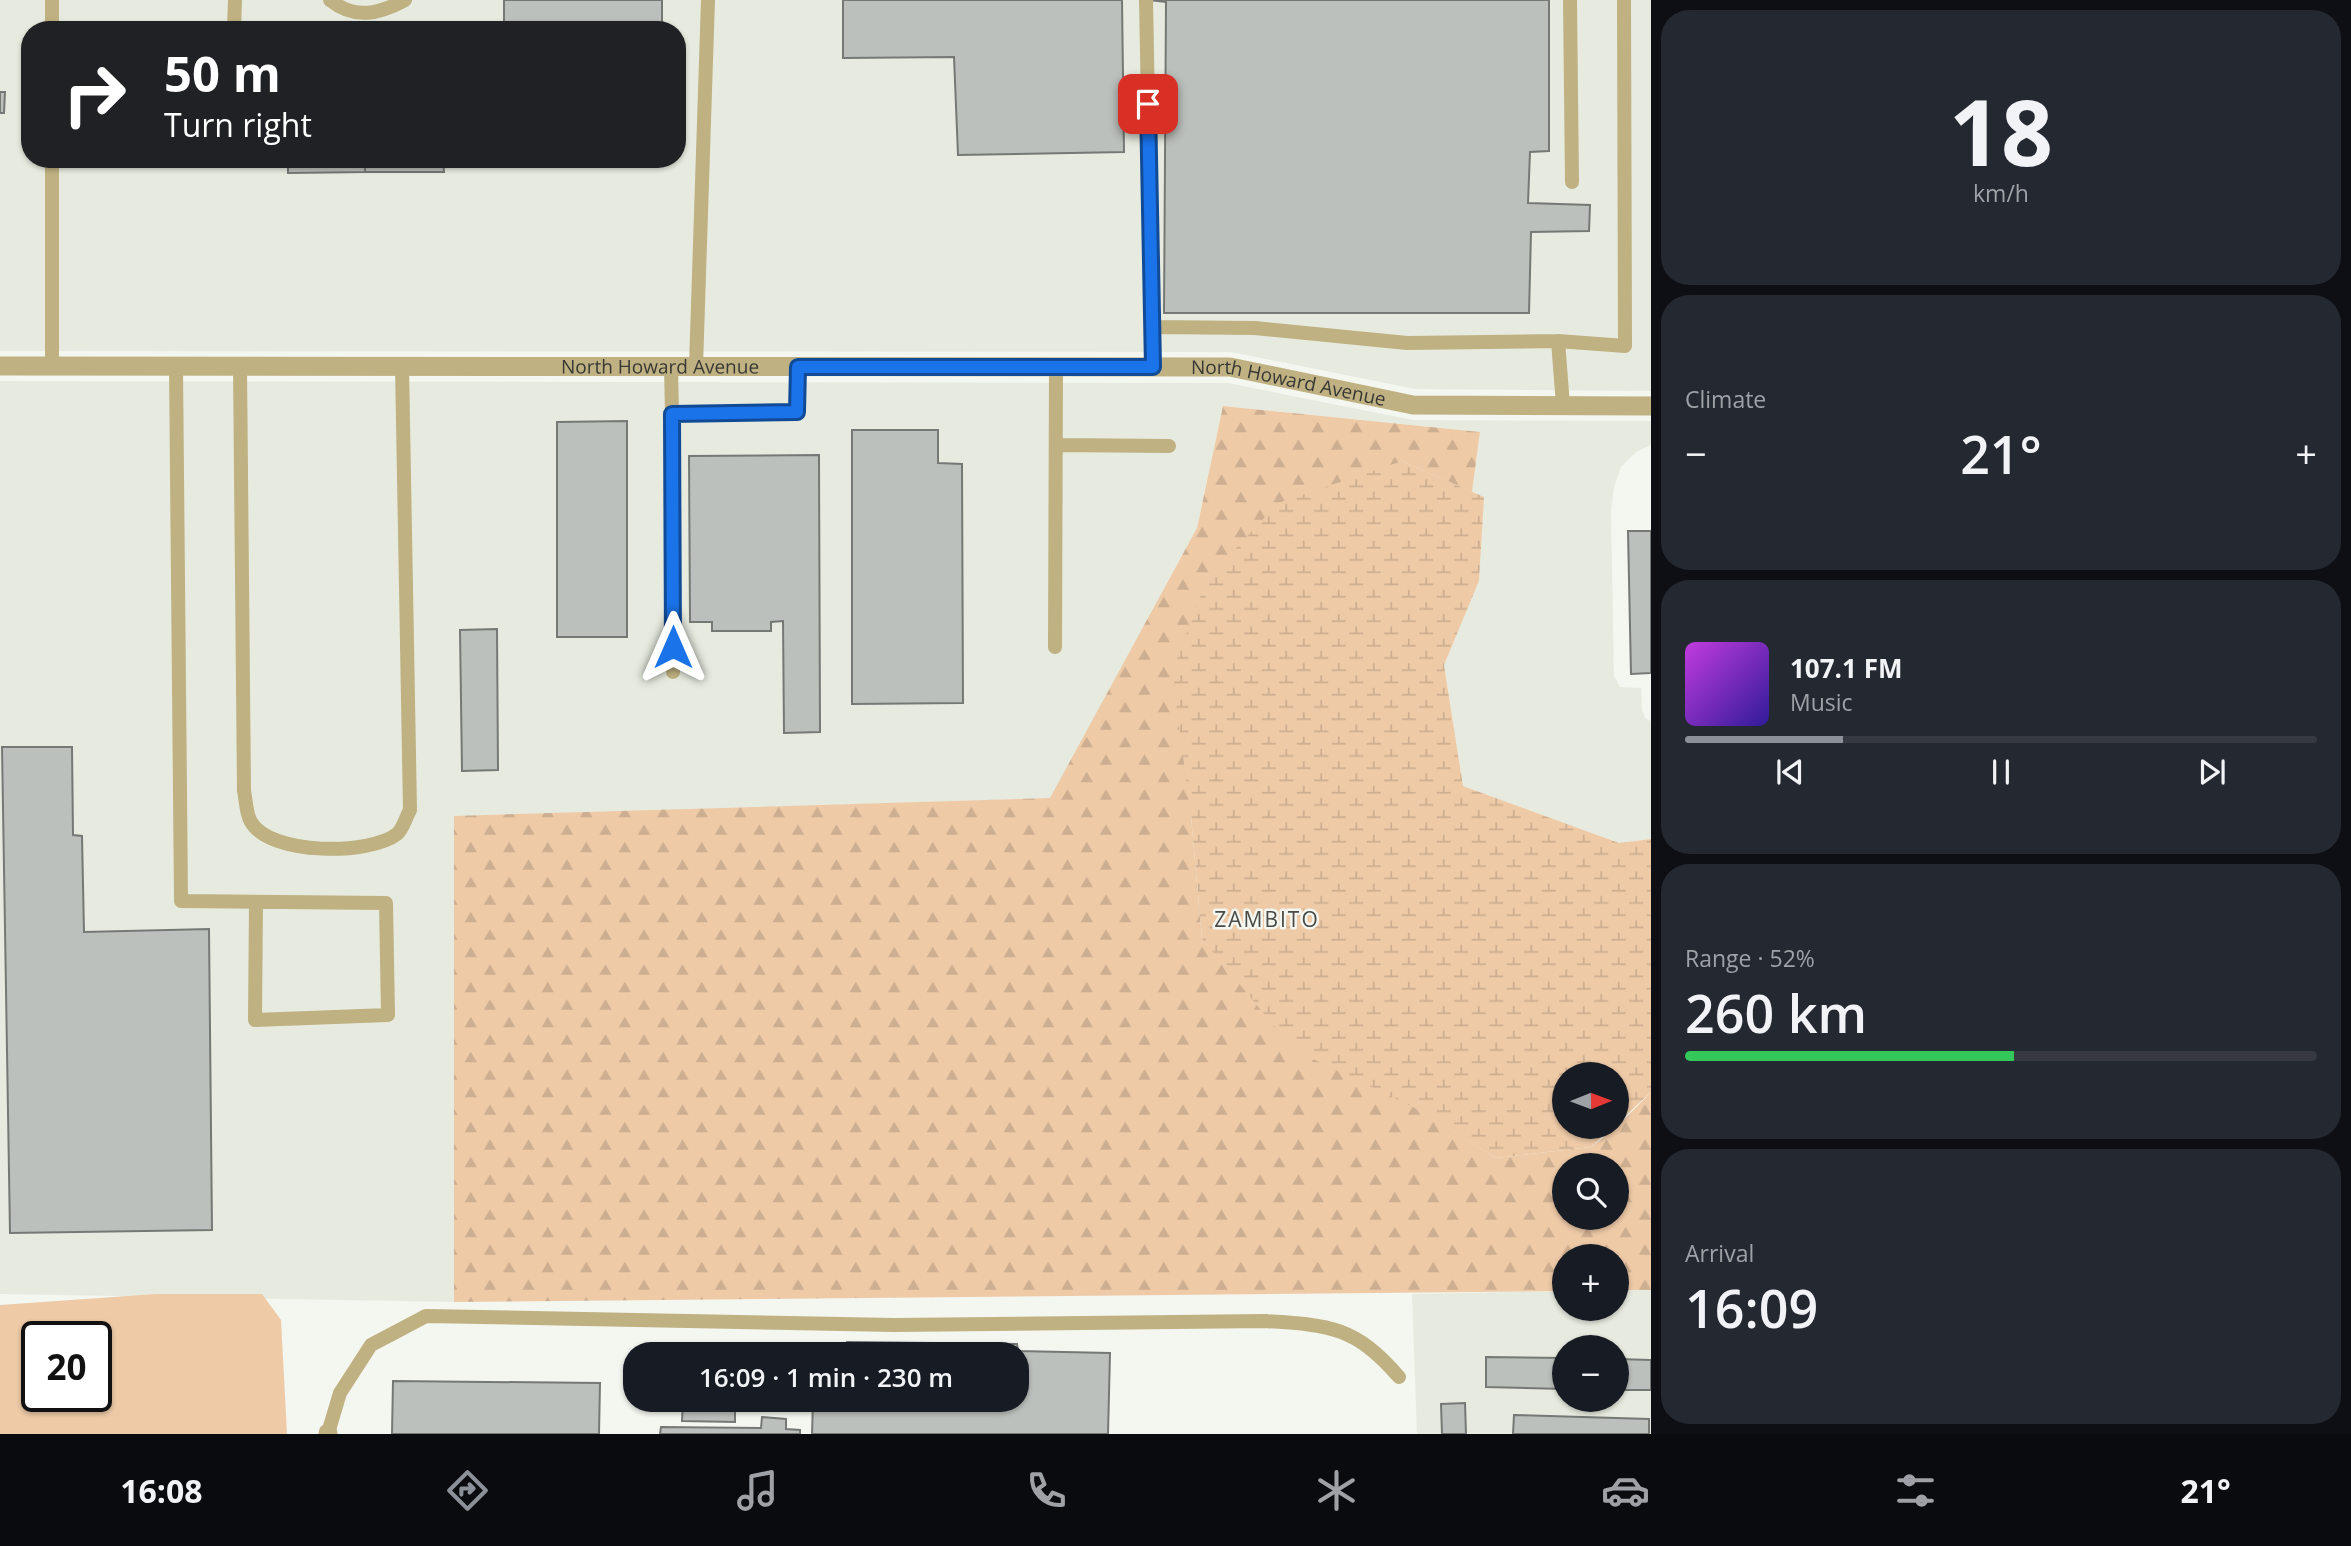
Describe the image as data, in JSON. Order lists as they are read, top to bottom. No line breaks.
{"streets":{"street":["North Howard Avenue"]},"districts":["ZAMBITO"],"north":"right","page":{"tile":[["18","km/h"],"Climate",["Range · 52%","260 km"],["Arrival","16:09"]],"turn":["50 m","Turn right"],"heat":["−","21°","+"],"song":["107.1 FM","Music"],"map_buttons":["+","−"],"limit":"20","trip":"16:09 · 1 min · 230 m","tabs":["16:08","21°"]}}
